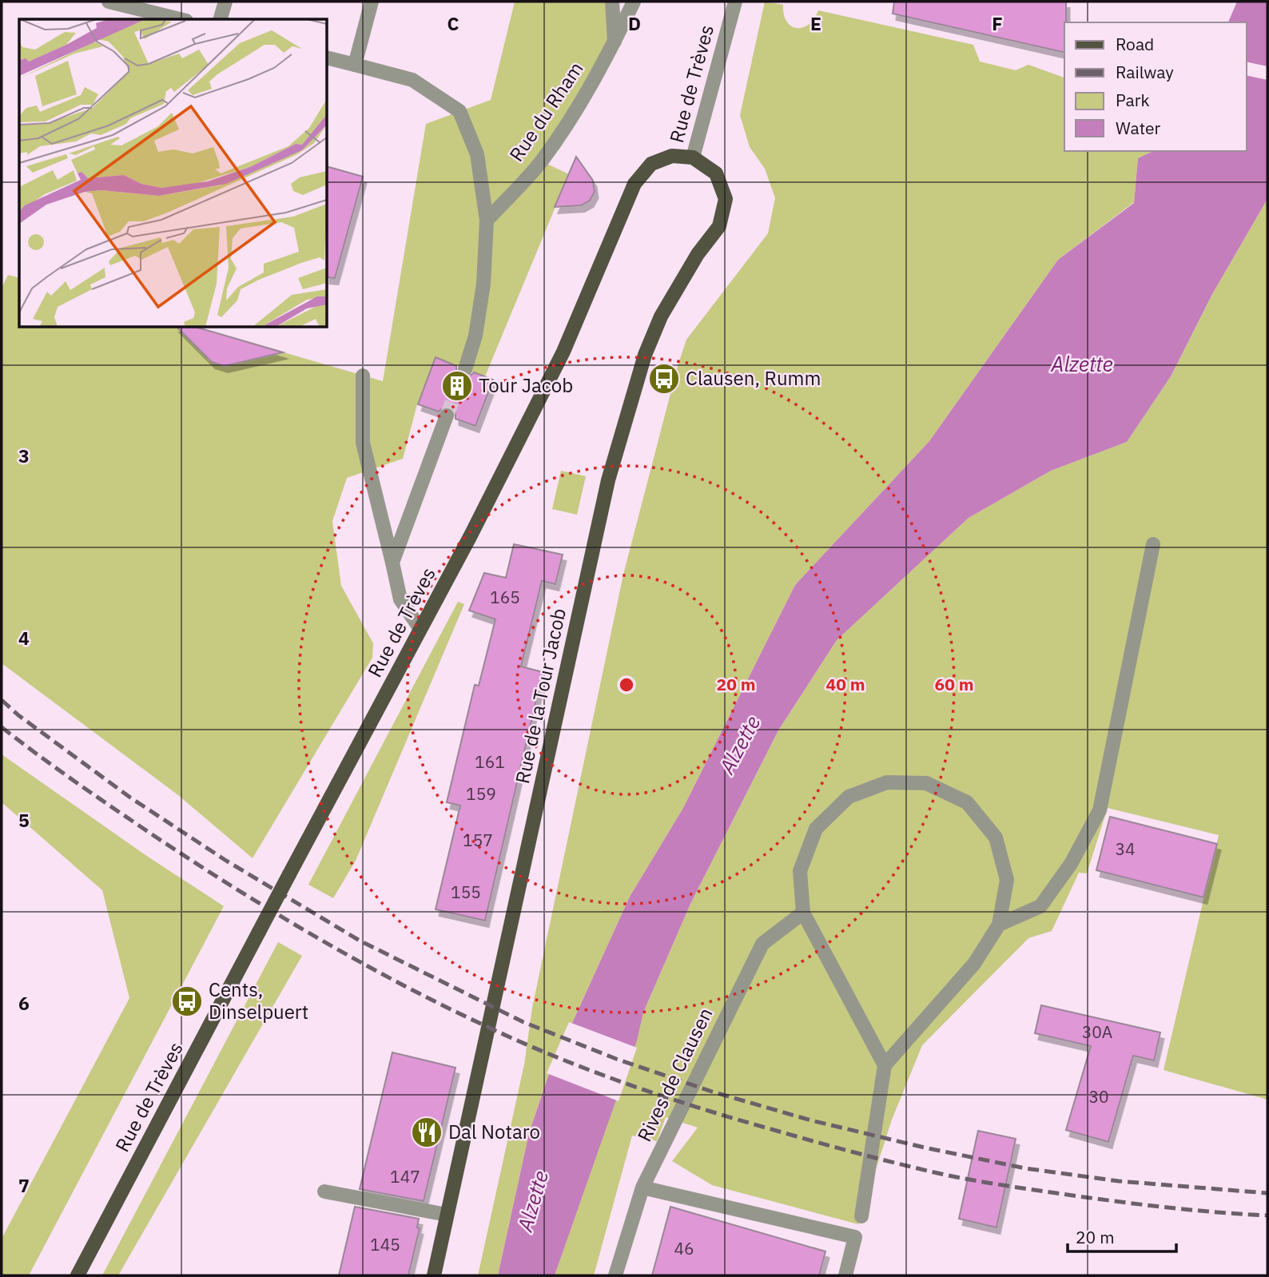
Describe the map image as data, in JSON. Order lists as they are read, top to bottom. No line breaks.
{"streets":{"main road":["Rue de Trèves","Rue de la Tour Jacob"],"street":["Rue du Rham","Rives de Clausen"]},"crossings":[["Rue de Trèves","Rue de la Tour Jacob"]],"water":["Alzette"],"places":{"bus stop":["Clausen, Rumm","Cents, Dinselpuert"],"building":["Tour Jacob"],"restaurant":["Dal Notaro"]},"house_numbers":["165","161","159","157","34","155","30A","30","147","145","46"],"legend":["Road","Railway","Park","Water"],"scale_bar":"20 m","grid":{"columns":["C","D","E","F"],"rows":["3","4","5","6","7"]},"rings":["20 m","40 m","60 m"]}
